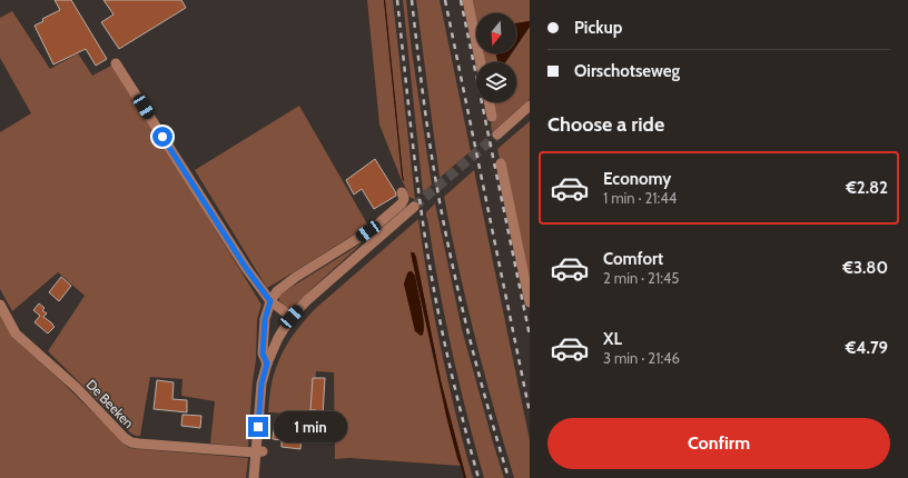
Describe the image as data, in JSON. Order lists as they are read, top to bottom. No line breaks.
{"streets":{"street":["De Beeken"]},"north":"bottom","page":{"banner":["Pickup","Oirschotseweg"],"heading":"Choose a ride","list":[{"name":"Economy","note":"1 min · 21:44","value":"€2.82"},{"name":"Comfort","note":"2 min · 21:45","value":"€3.80"},{"name":"XL","note":"3 min · 21:46","value":"€4.79"}],"buttons":"Confirm","bubble":"1 min"}}
